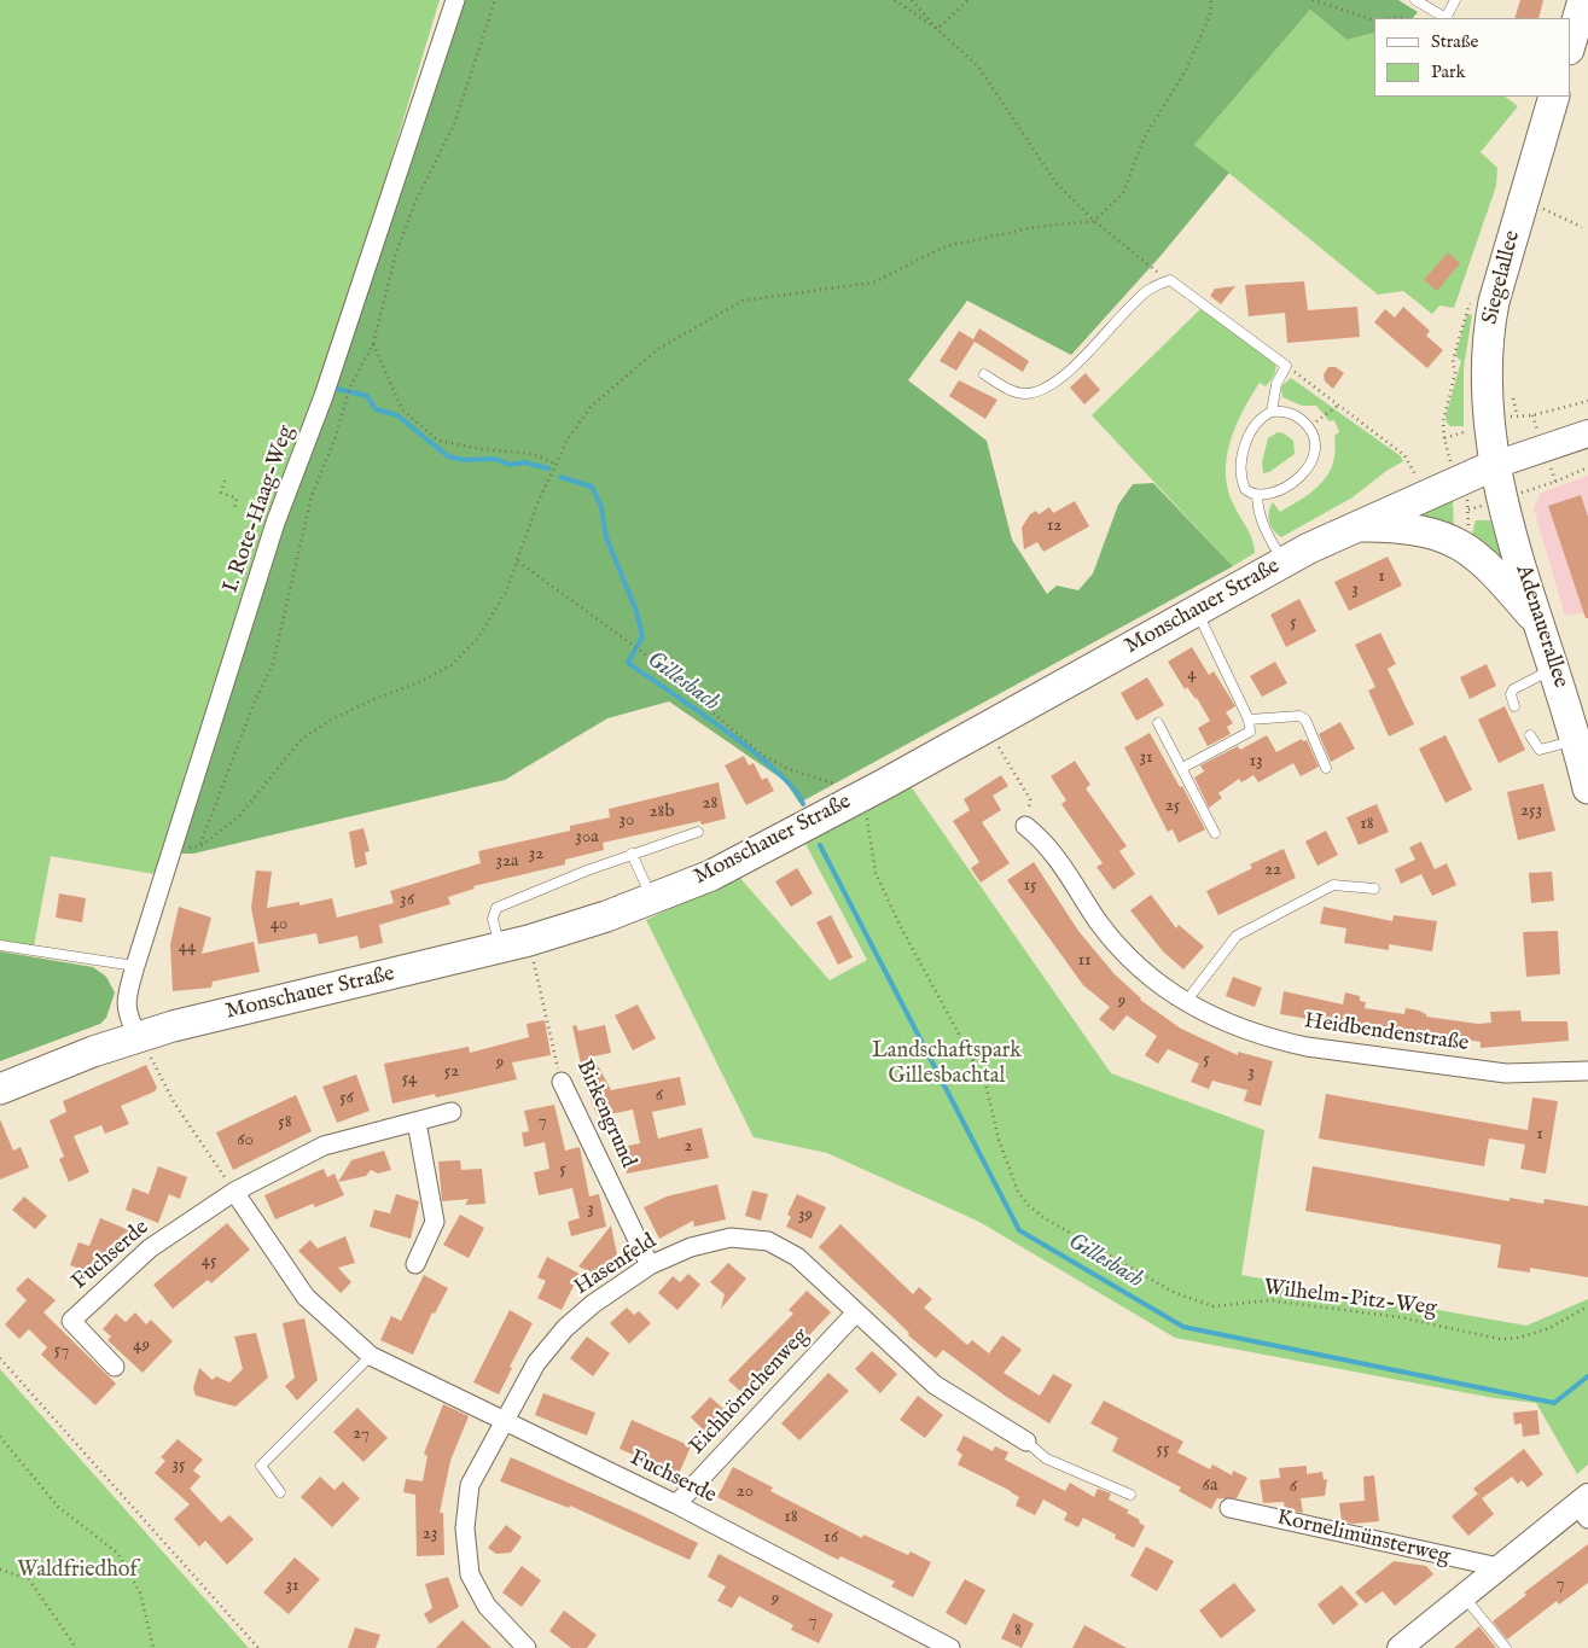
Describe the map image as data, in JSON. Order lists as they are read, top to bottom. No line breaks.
{"streets":{"main road":["Siegelallee","Monschauer Straße","Adenauerallee"],"street":["I. Rote-Haag-Weg","Heidbendenstraße","Birkengrund","Fuchserde","Hasenfeld","Eichhörnchenweg","Kornelimünsterweg"],"path":["Wilhelm-Pitz-Weg"]},"crossings":[["Siegelallee","Monschauer Straße"],["Siegelallee","Adenauerallee"],["I. Rote-Haag-Weg","Monschauer Straße"],["Monschauer Straße","Adenauerallee"],["Monschauer Straße","Birkengrund"],["Monschauer Straße","Wilhelm-Pitz-Weg"],["Birkengrund","Hasenfeld"],["Fuchserde","Hasenfeld"],["Fuchserde","Eichhörnchenweg"],["Hasenfeld","Eichhörnchenweg"]],"water":["Gillesbach"],"parks":["Landschaftspark Gillesbachtal","Waldfriedhof"],"house_numbers":["12","1","3","5","4","31","13","28","25","253","28b","30","18","30a","32","32a","22","15","36","40","44","11","9","5","9","52","3","54","6","56","7","58","1","60","2","5","3","39","45","49","57","27","55","35","6a","6","20","18","23","16","7","31","9","7","8"],"legend":["Straße","Park"]}
